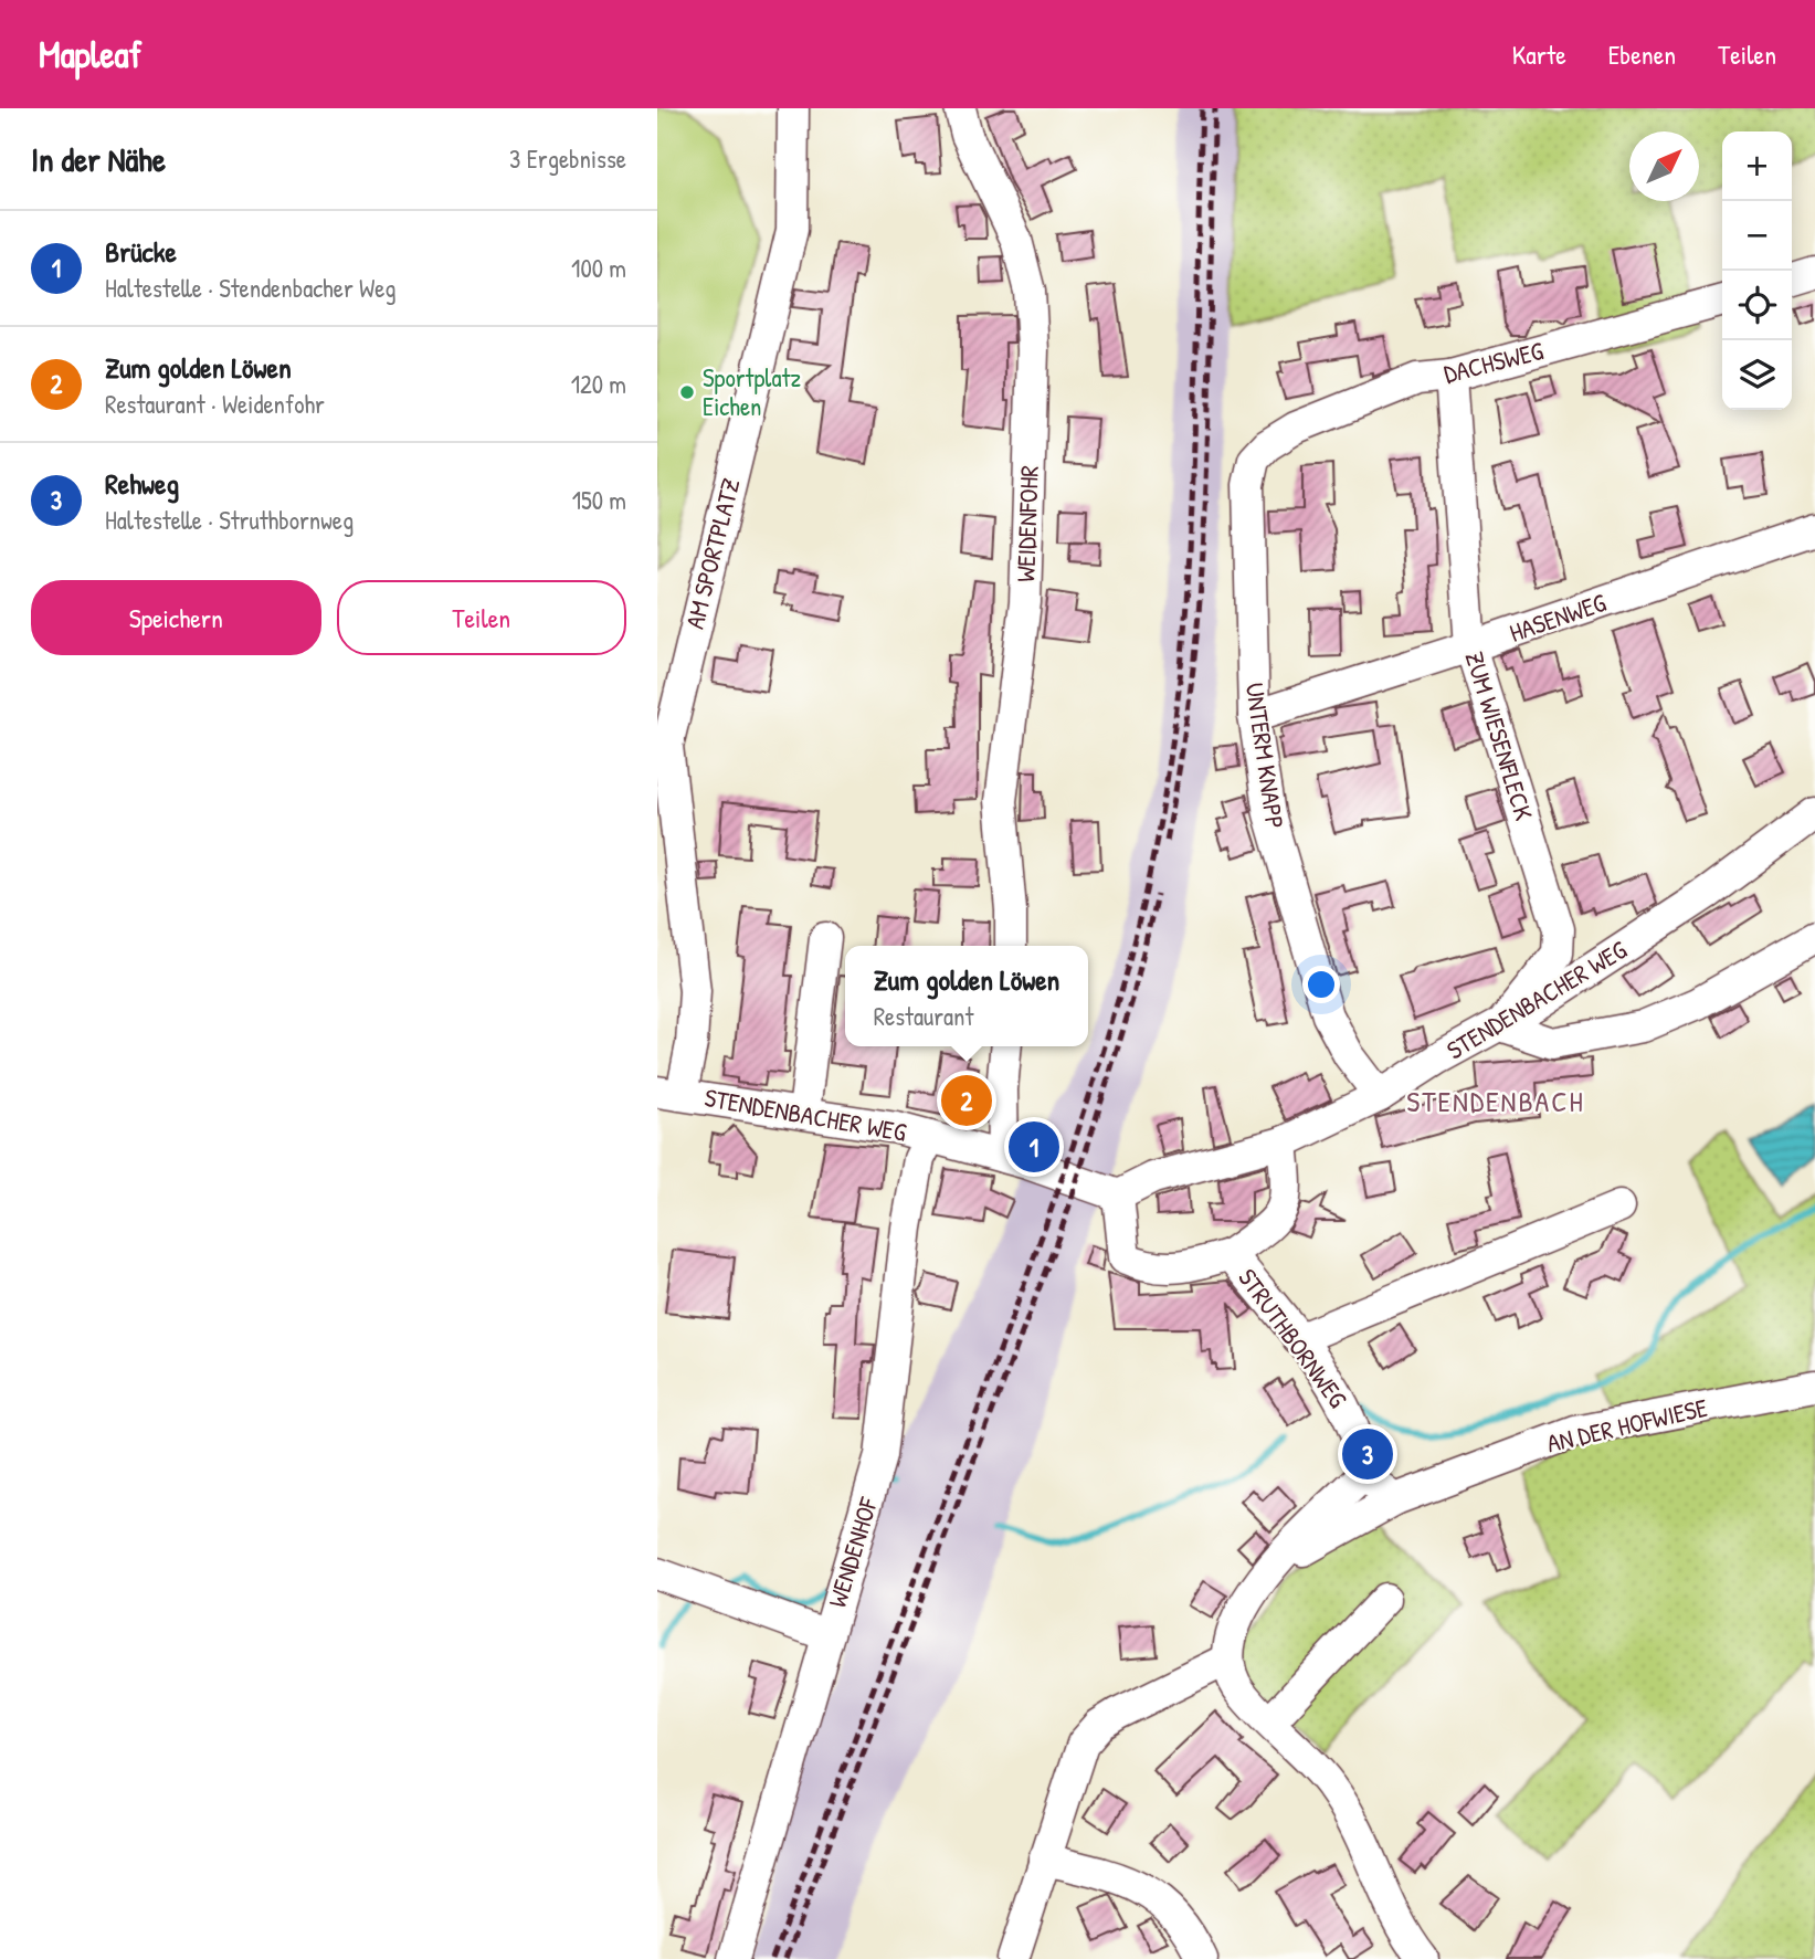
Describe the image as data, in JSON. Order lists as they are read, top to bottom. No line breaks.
{"streets":{"street":["DACHSWEG","WEIDENFOHR","AM SPORTPLATZ","HASENWEG","ZUM WIESENFLECK","UNTERM KNAPP","STENDENBACHER WEG","STRUTHBORNWEG","AN DER HOFWIESE","WENDENHOF"]},"crossings":[["DACHSWEG","ZUM WIESENFLECK"],["DACHSWEG","UNTERM KNAPP"],["AM SPORTPLATZ","STENDENBACHER WEG"],["HASENWEG","ZUM WIESENFLECK"],["HASENWEG","UNTERM KNAPP"],["ZUM WIESENFLECK","STENDENBACHER WEG"],["UNTERM KNAPP","STENDENBACHER WEG"],["STENDENBACHER WEG","STRUTHBORNWEG"],["STENDENBACHER WEG","WENDENHOF"]],"districts":["STENDENBACH"],"places":["Sportplatz Eichen"],"north":"top right","page":{"header":"Mapleaf","nav":["Karte","Ebenen","Teilen"],"heading":["In der Nähe","3 Ergebnisse"],"map_buttons":["+","−"],"list":[{"mark":"1","name":"Brücke","note":"Haltestelle · Stendenbacher Weg","value":"100 m"},{"mark":"2","name":"Zum golden Löwen","note":"Restaurant · Weidenfohr","value":"120 m"},{"mark":"3","name":"Rehweg","note":"Haltestelle · Struthbornweg","value":"150 m"}],"buttons":["Speichern","Teilen"],"popup":["Zum golden Löwen","Restaurant"],"pins":["2","1","3"]}}
